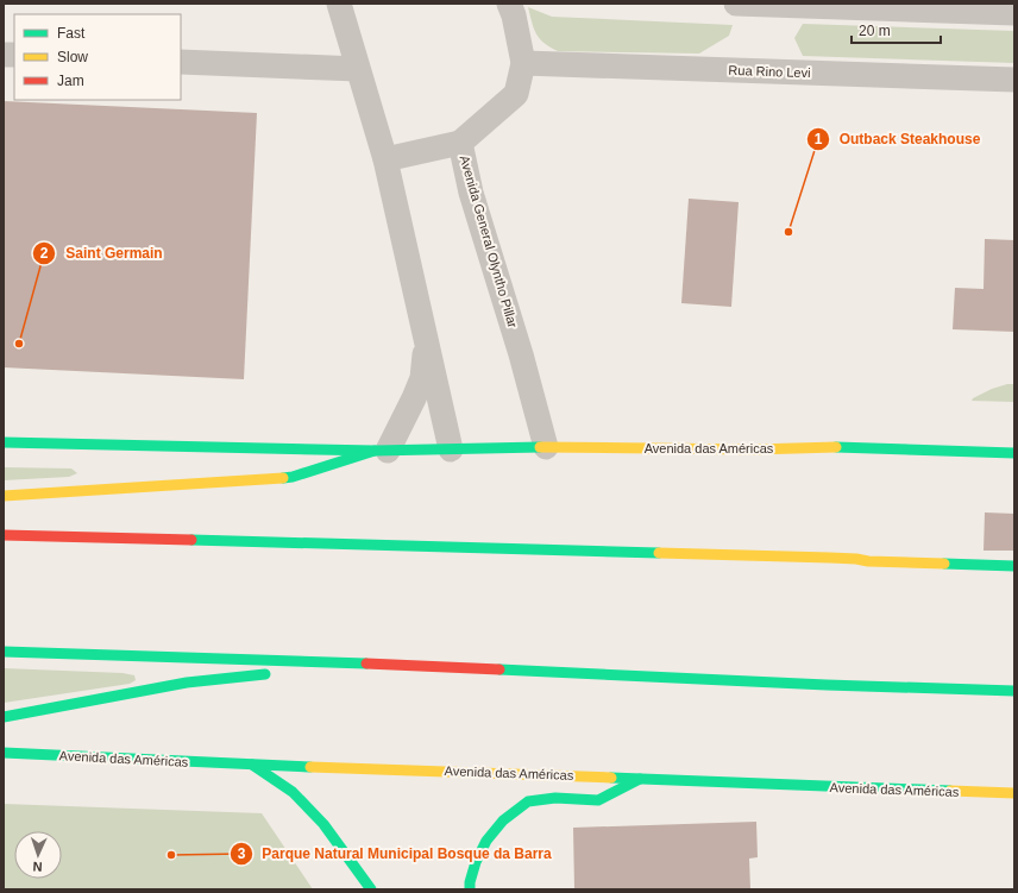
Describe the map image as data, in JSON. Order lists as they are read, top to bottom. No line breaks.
{"streets":{"main road":["Avenida das Américas"],"street":["Rua Rino Levi","Avenida General Olyntho Pillar"]},"crossings":[["Rua Rino Levi","Avenida General Olyntho Pillar"],["Avenida General Olyntho Pillar","Avenida das Américas"]],"places":["Outback Steakhouse","Saint Germain","Parque Natural Municipal Bosque da Barra"],"legend":["Fast","Slow","Jam"],"scale_bar":"20 m","north":"bottom"}
